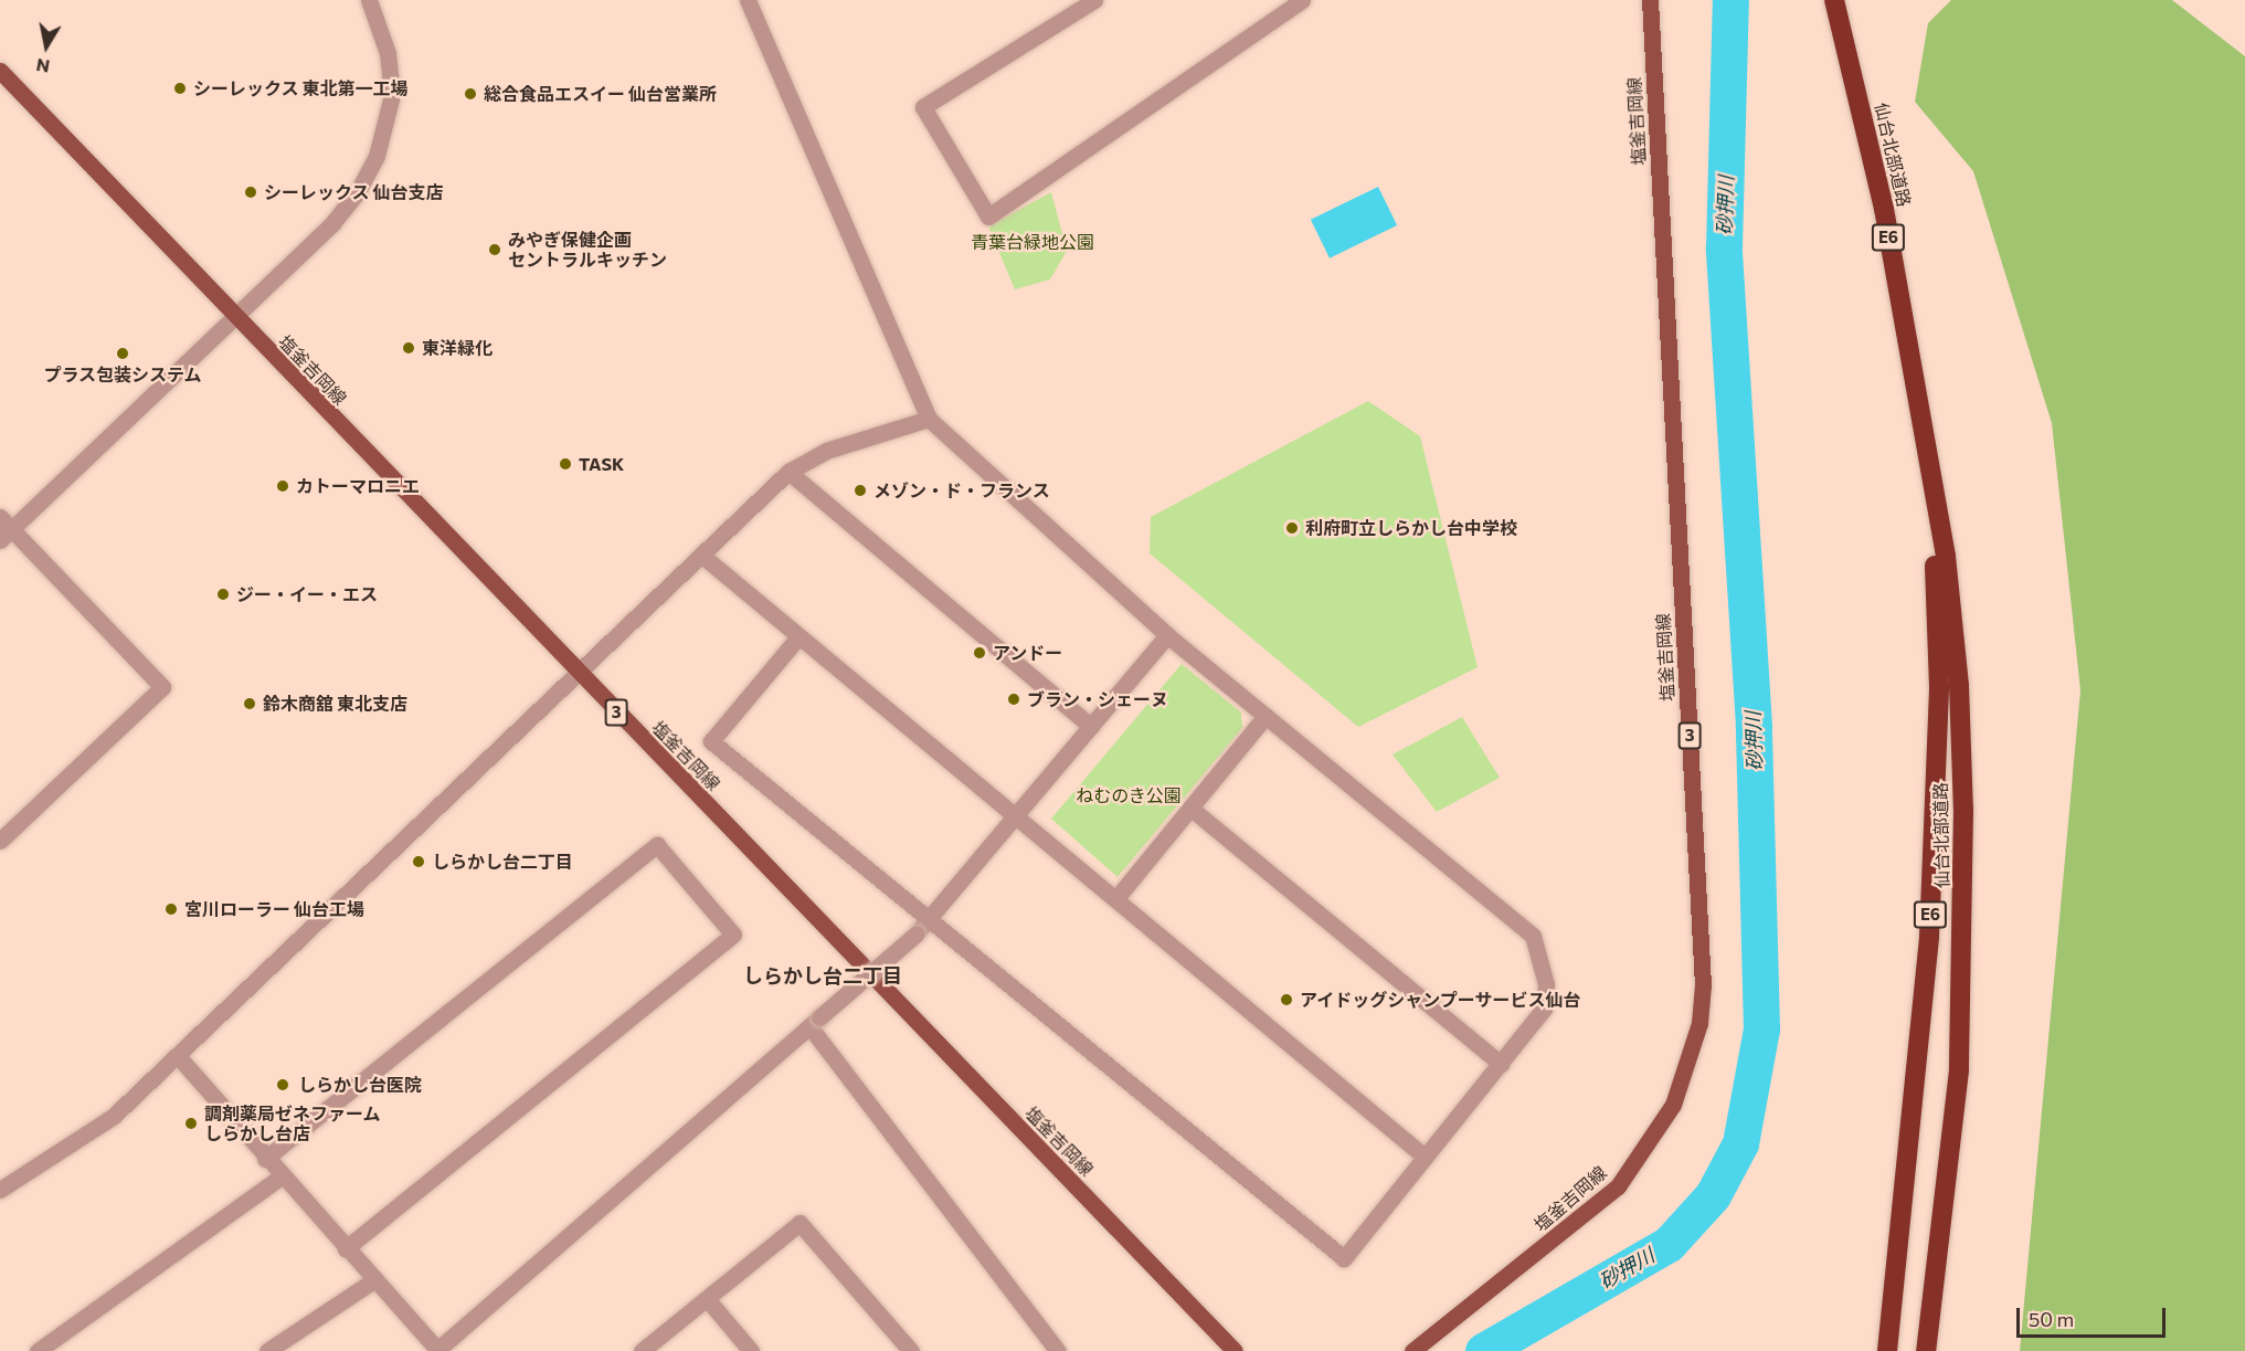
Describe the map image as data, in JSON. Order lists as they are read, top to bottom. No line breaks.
{"streets":{"highway":["仙台北部道路","E6"],"main road":["塩釜吉岡線","3"]},"districts":["しらかし台二丁目"],"water":["砂押川"],"parks":["青葉台緑地公園","ねむのき公園"],"places":["シーレックス 東北第一工場","総合食品エスイー 仙台営業所","シーレックス 仙台支店","みやぎ保健企画 セントラルキッチン","東洋緑化","プラス包装システム","TASK","カトーマロニエ","メゾン・ド・フランス","利府町立しらかし台中学校","ジー・イー・エス","アンドー","ブラン・シェーヌ","鈴木商舘 東北支店","しらかし台二丁目","宮川ローラー 仙台工場","アイドッグシャンプーサービス仙台","しらかし台医院","調剤薬局ゼネファーム しらかし台店"],"scale_bar":"50 m","north":"bottom"}
